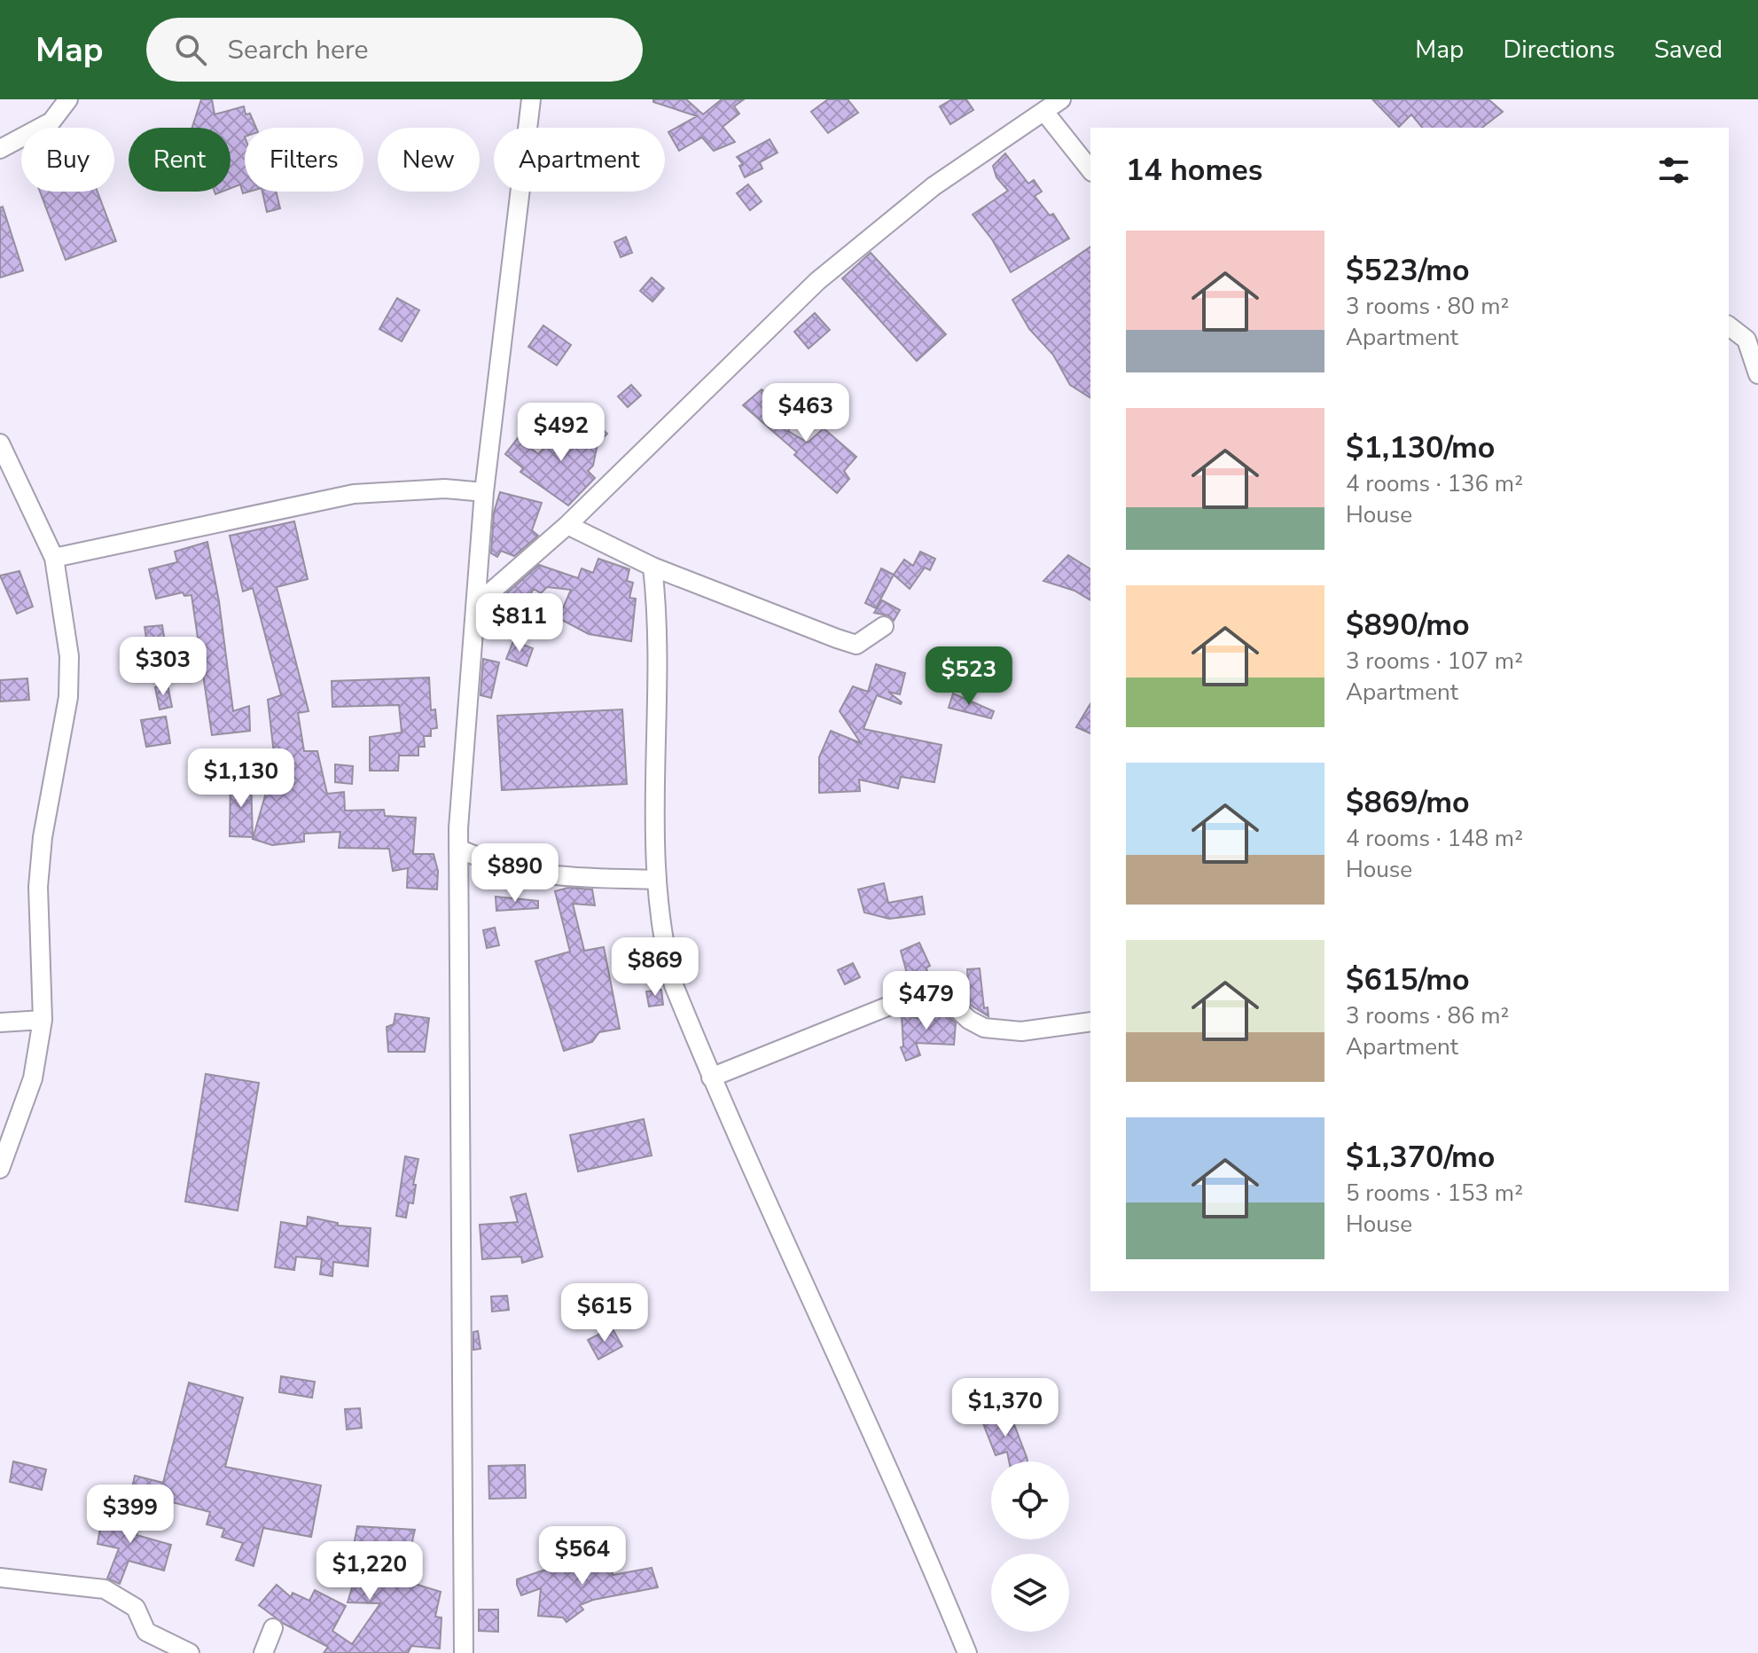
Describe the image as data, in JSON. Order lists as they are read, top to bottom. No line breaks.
{"page":{"header":"Map","search":"Search here","nav":["Map","Directions","Saved"],"chip":["Buy","Rent","Filters","New","Apartment"],"heading":"14 homes","list":[{"name":"$523/mo","note":"3 rooms · 80 m² · Apartment"},{"name":"$1,130/mo","note":"4 rooms · 136 m² · House"},{"name":"$890/mo","note":"3 rooms · 107 m² · Apartment"},{"name":"$869/mo","note":"4 rooms · 148 m² · House"},{"name":"$615/mo","note":"3 rooms · 86 m² · Apartment"},{"name":"$1,370/mo","note":"5 rooms · 153 m² · House"}],"price":["$463","$492","$811","$303","$523","$1,130","$890","$869","$479","$615","$1,370","$399","$564","$1,220"]}}
